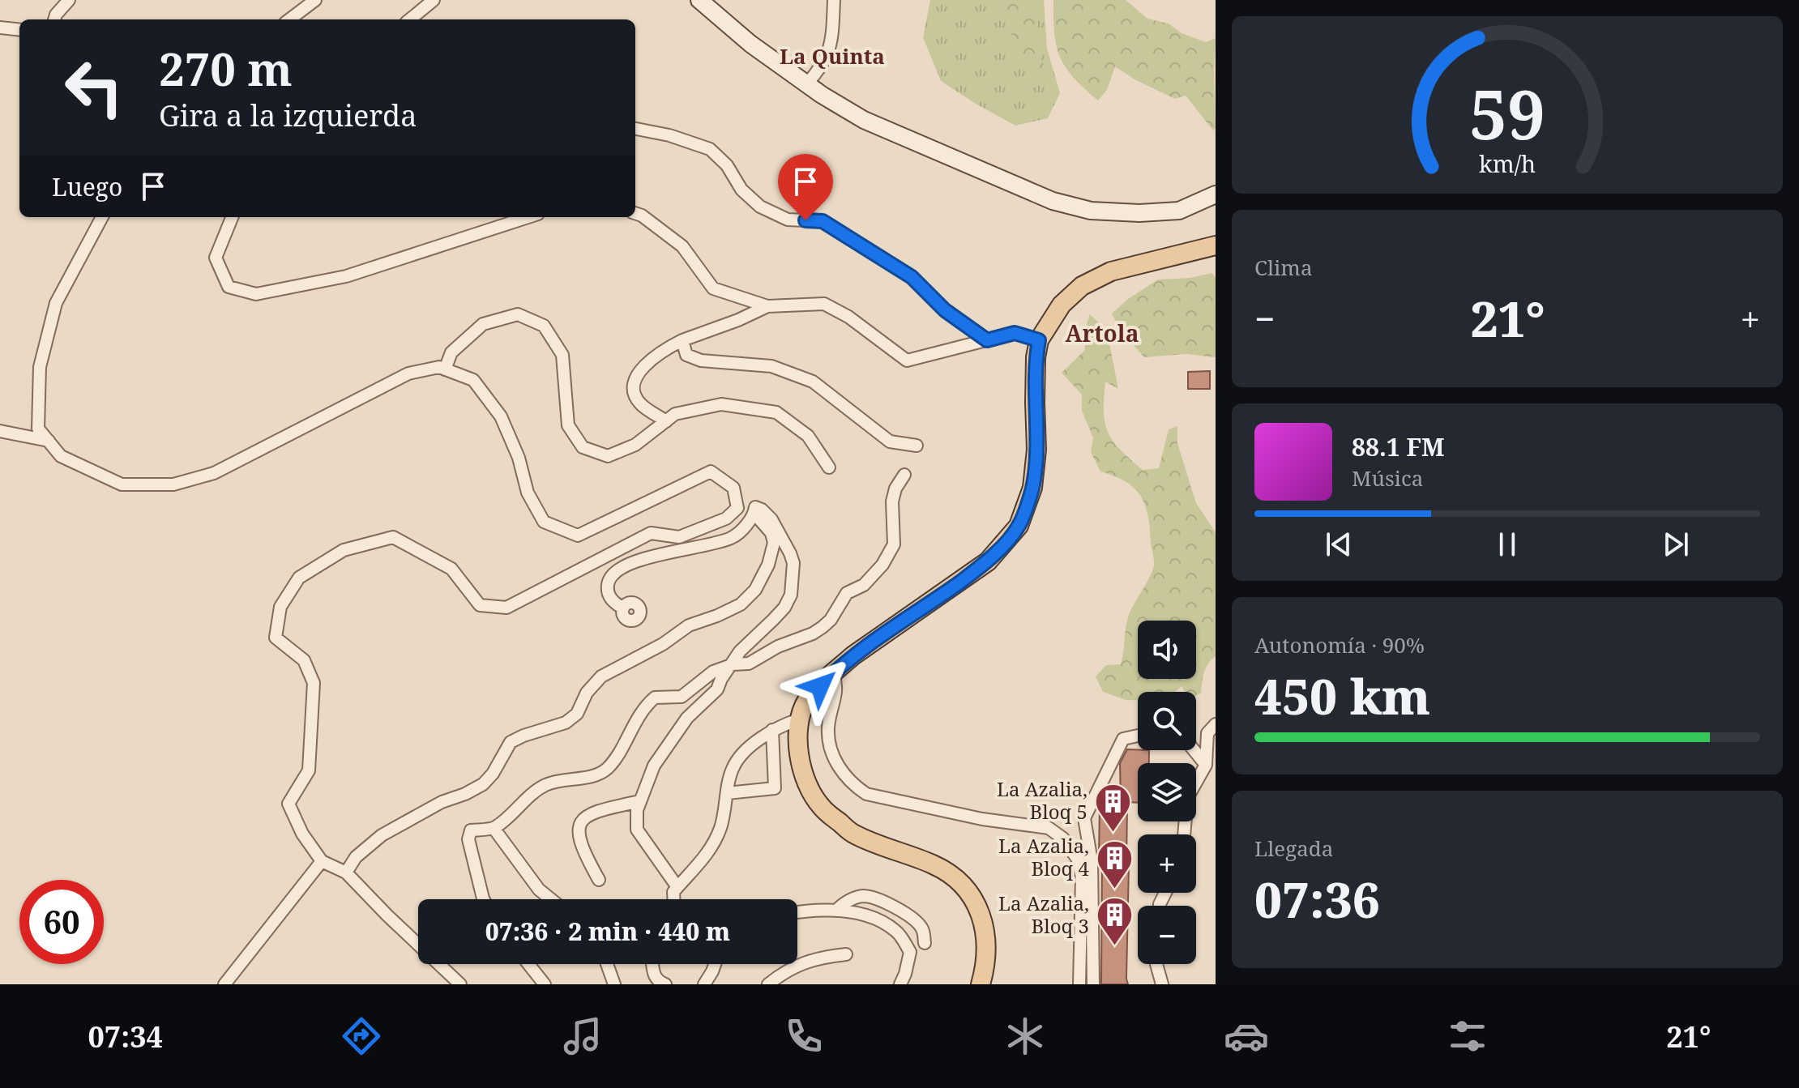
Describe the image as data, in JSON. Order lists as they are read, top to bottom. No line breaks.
{"districts":["La Quinta","Artola"],"places":{"building":["La Azalia, Bloq 5","La Azalia, Bloq 4","La Azalia, Bloq 3"]},"page":{"turn":["270 m","Gira a la izquierda"],"then":"Luego","tile":["Clima",["Autonomía · 90%","450 km"],["Llegada","07:36"]],"heat":["−","21°","+"],"song":["88.1 FM","Música"],"map_buttons":["+","−"],"limit":"60","trip":"07:36 · 2 min · 440 m","tabs":["07:34","21°"],"gauge":["59","km/h"]}}
